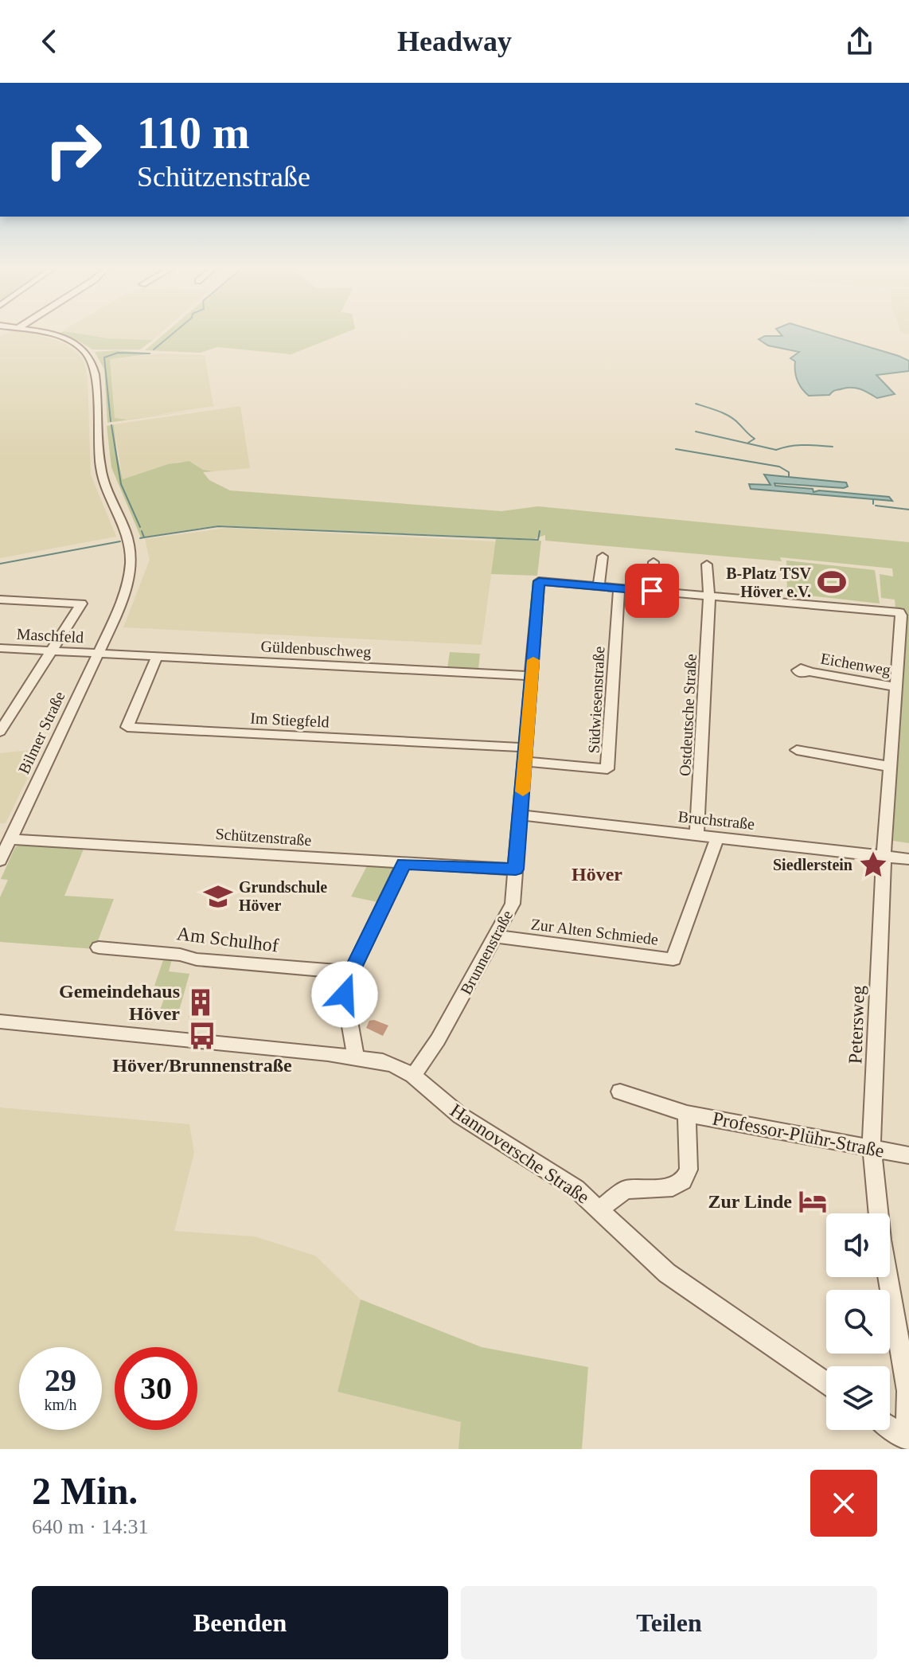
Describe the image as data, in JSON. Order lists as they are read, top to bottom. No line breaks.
{"streets":{"street":["Maschfeld","Güldenbuschweg","Eichenweg","Südwiesenstraße","Ostdeutsche Straße","Im Stiegfeld","Bilmer Straße","Bruchstraße","Schützenstraße","Zur Alten Schmiede","Am Schulhof","Brunnenstraße","Petersweg","Professor-Plühr-Straße","Hannoversche Straße"]},"crossings":[["Maschfeld","Güldenbuschweg"],["Maschfeld","Bilmer Straße"],["Güldenbuschweg","Im Stiegfeld"],["Güldenbuschweg","Bilmer Straße"],["Güldenbuschweg","Brunnenstraße"],["Eichenweg","Petersweg"],["Südwiesenstraße","Im Stiegfeld"],["Südwiesenstraße","Brunnenstraße"],["Ostdeutsche Straße","Bruchstraße"],["Ostdeutsche Straße","Petersweg"],["Im Stiegfeld","Brunnenstraße"],["Bilmer Straße","Schützenstraße"],["Bruchstraße","Zur Alten Schmiede"],["Bruchstraße","Brunnenstraße"],["Bruchstraße","Petersweg"],["Schützenstraße","Brunnenstraße"],["Zur Alten Schmiede","Brunnenstraße"],["Brunnenstraße","Hannoversche Straße"],["Petersweg","Professor-Plühr-Straße"],["Professor-Plühr-Straße","Hannoversche Straße"]],"districts":["Höver"],"places":{"sports":["B-Platz TSV Höver e.V."],"place":["Siedlerstein"],"school or university":["Grundschule Höver"],"building":["Gemeindehaus Höver"],"bus stop":["Höver/Brunnenstraße"],"hotel":["Zur Linde"]},"page":{"header":"Headway","turn":["110 m","Schützenstraße"],"speed":"29 km/h","limit":"30","heading":["2 Min.","640 m · 14:31"],"buttons":["Beenden","Teilen"]}}
